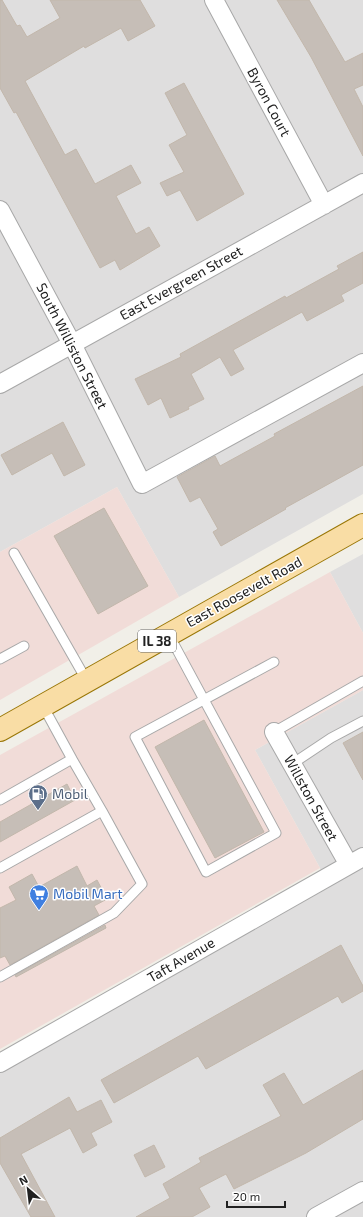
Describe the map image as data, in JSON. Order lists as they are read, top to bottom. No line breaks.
{"streets":{"main road":["East Roosevelt Road","IL 38"],"street":["Byron Court","East Evergreen Street","South Williston Street","Willston Street","Taft Avenue"]},"crossings":[["Byron Court","East Evergreen Street"],["East Evergreen Street","South Williston Street"],["Willston Street","Taft Avenue"]],"places":{"fuel station":["Mobil"],"supermarket":["Mobil Mart"]},"scale_bar":"20 m","north":"top left"}
